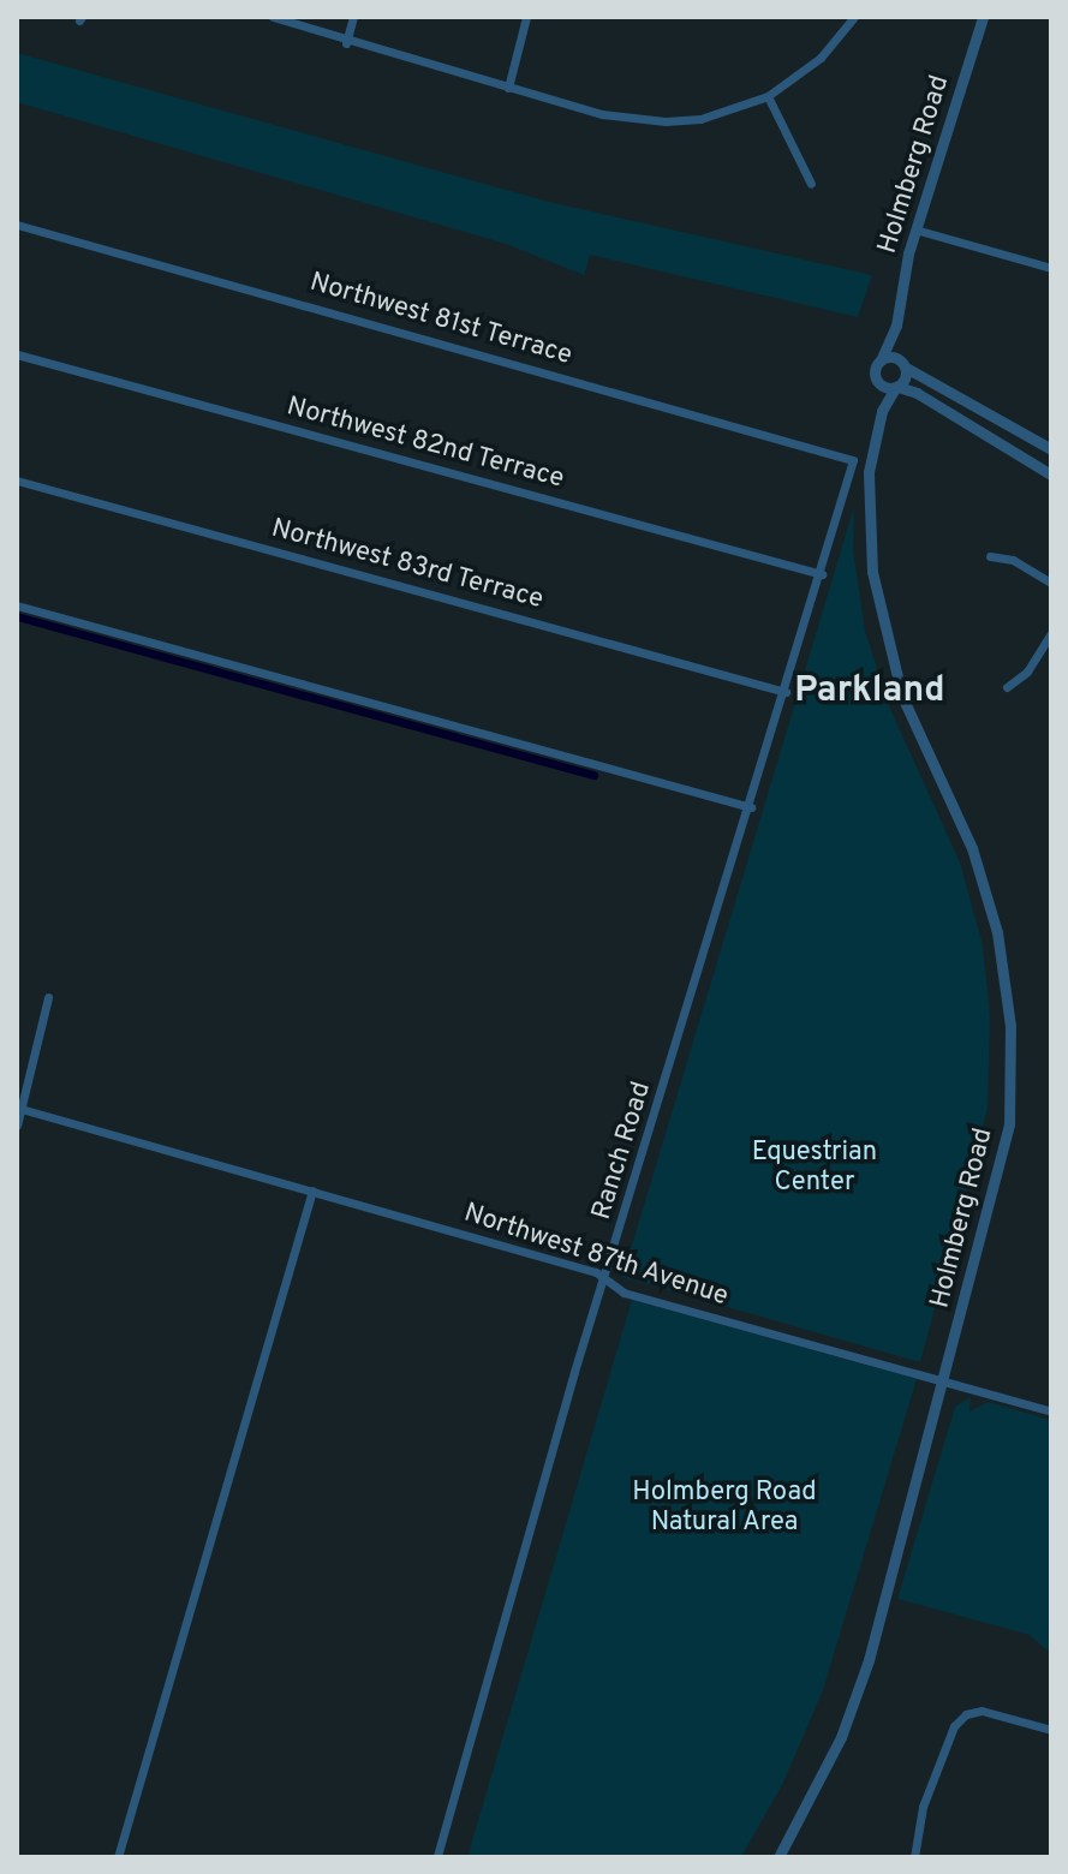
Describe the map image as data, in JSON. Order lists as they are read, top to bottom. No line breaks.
{"streets":{"street":["Holmberg Road","Northwest 81st Terrace","Northwest 82nd Terrace","Northwest 83rd Terrace","Ranch Road","Northwest 87th Avenue"]},"crossings":[["Holmberg Road","Northwest 87th Avenue"],["Northwest 81st Terrace","Ranch Road"],["Northwest 82nd Terrace","Ranch Road"],["Northwest 83rd Terrace","Ranch Road"],["Ranch Road","Northwest 87th Avenue"]],"districts":["Parkland"],"parks":["Equestrian Center","Holmberg Road Natural Area"]}
